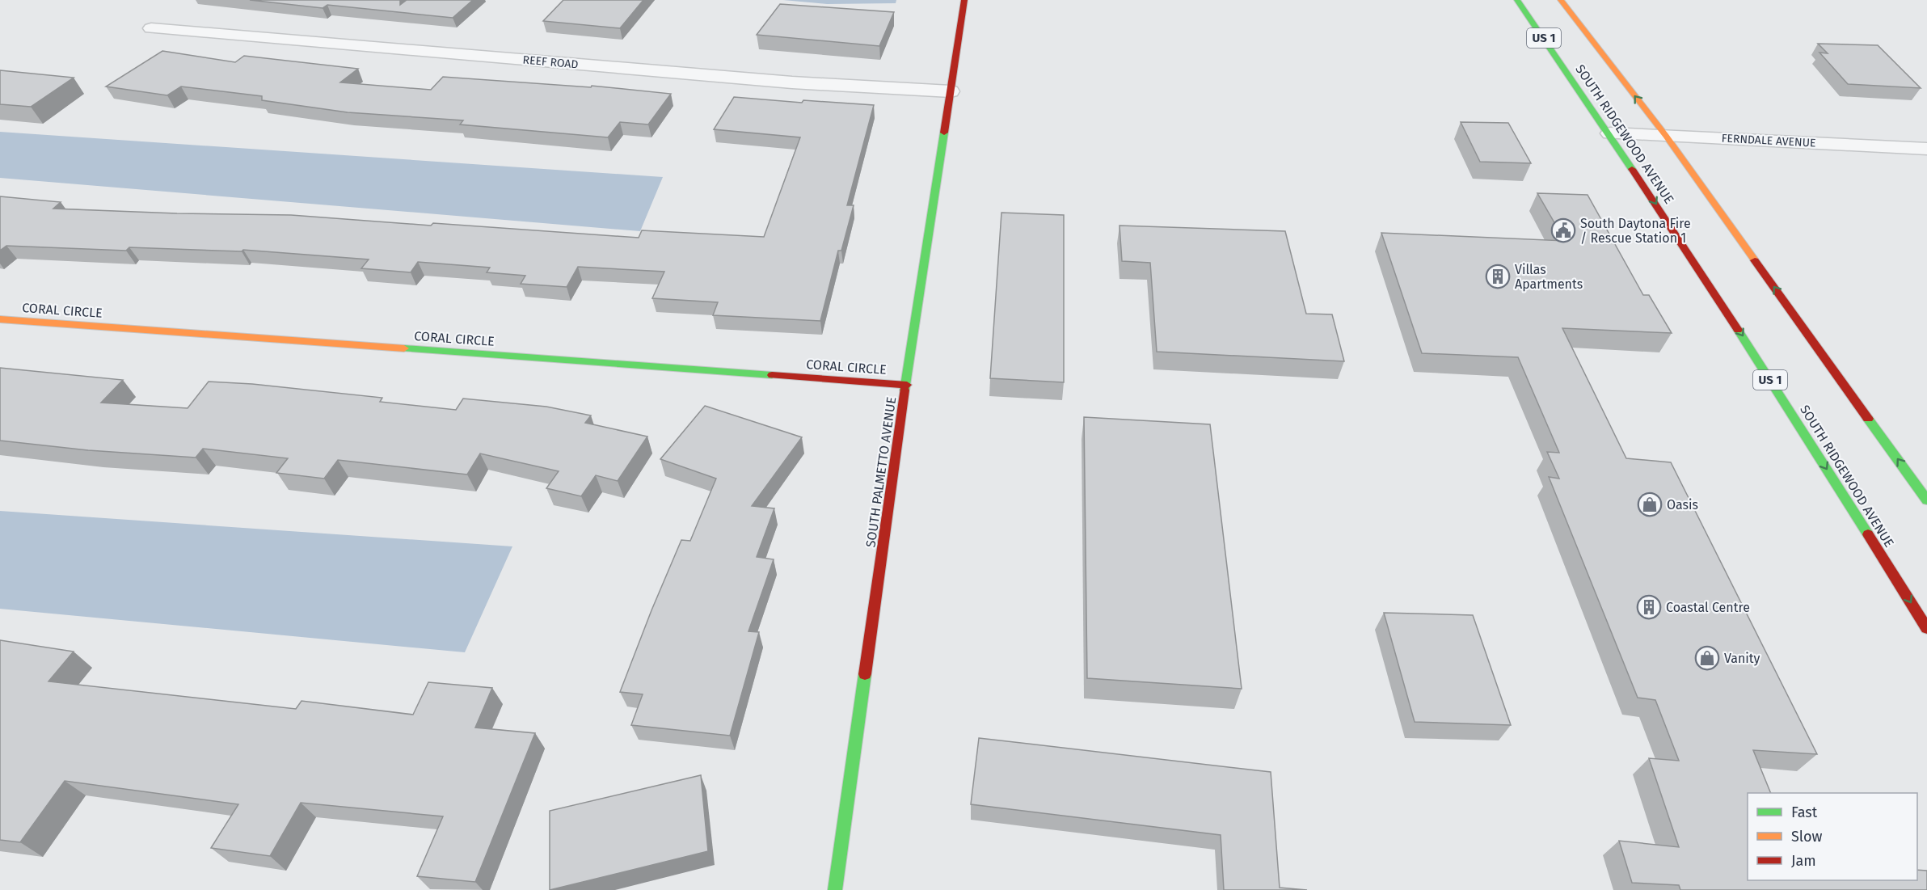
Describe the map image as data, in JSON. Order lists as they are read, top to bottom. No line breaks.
{"streets":{"street":["US 1","REEF ROAD","SOUTH RIDGEWOOD AVENUE","FERNDALE AVENUE","CORAL CIRCLE","SOUTH PALMETTO AVENUE"]},"crossings":[["REEF ROAD","SOUTH PALMETTO AVENUE"],["SOUTH RIDGEWOOD AVENUE","FERNDALE AVENUE"],["CORAL CIRCLE","SOUTH PALMETTO AVENUE"]],"places":{"public building":["South Daytona Fire / Rescue Station 1"],"building":["Villas Apartments","Coastal Centre"],"shop":["Oasis","Vanity"]},"legend":["Fast","Slow","Jam"]}
